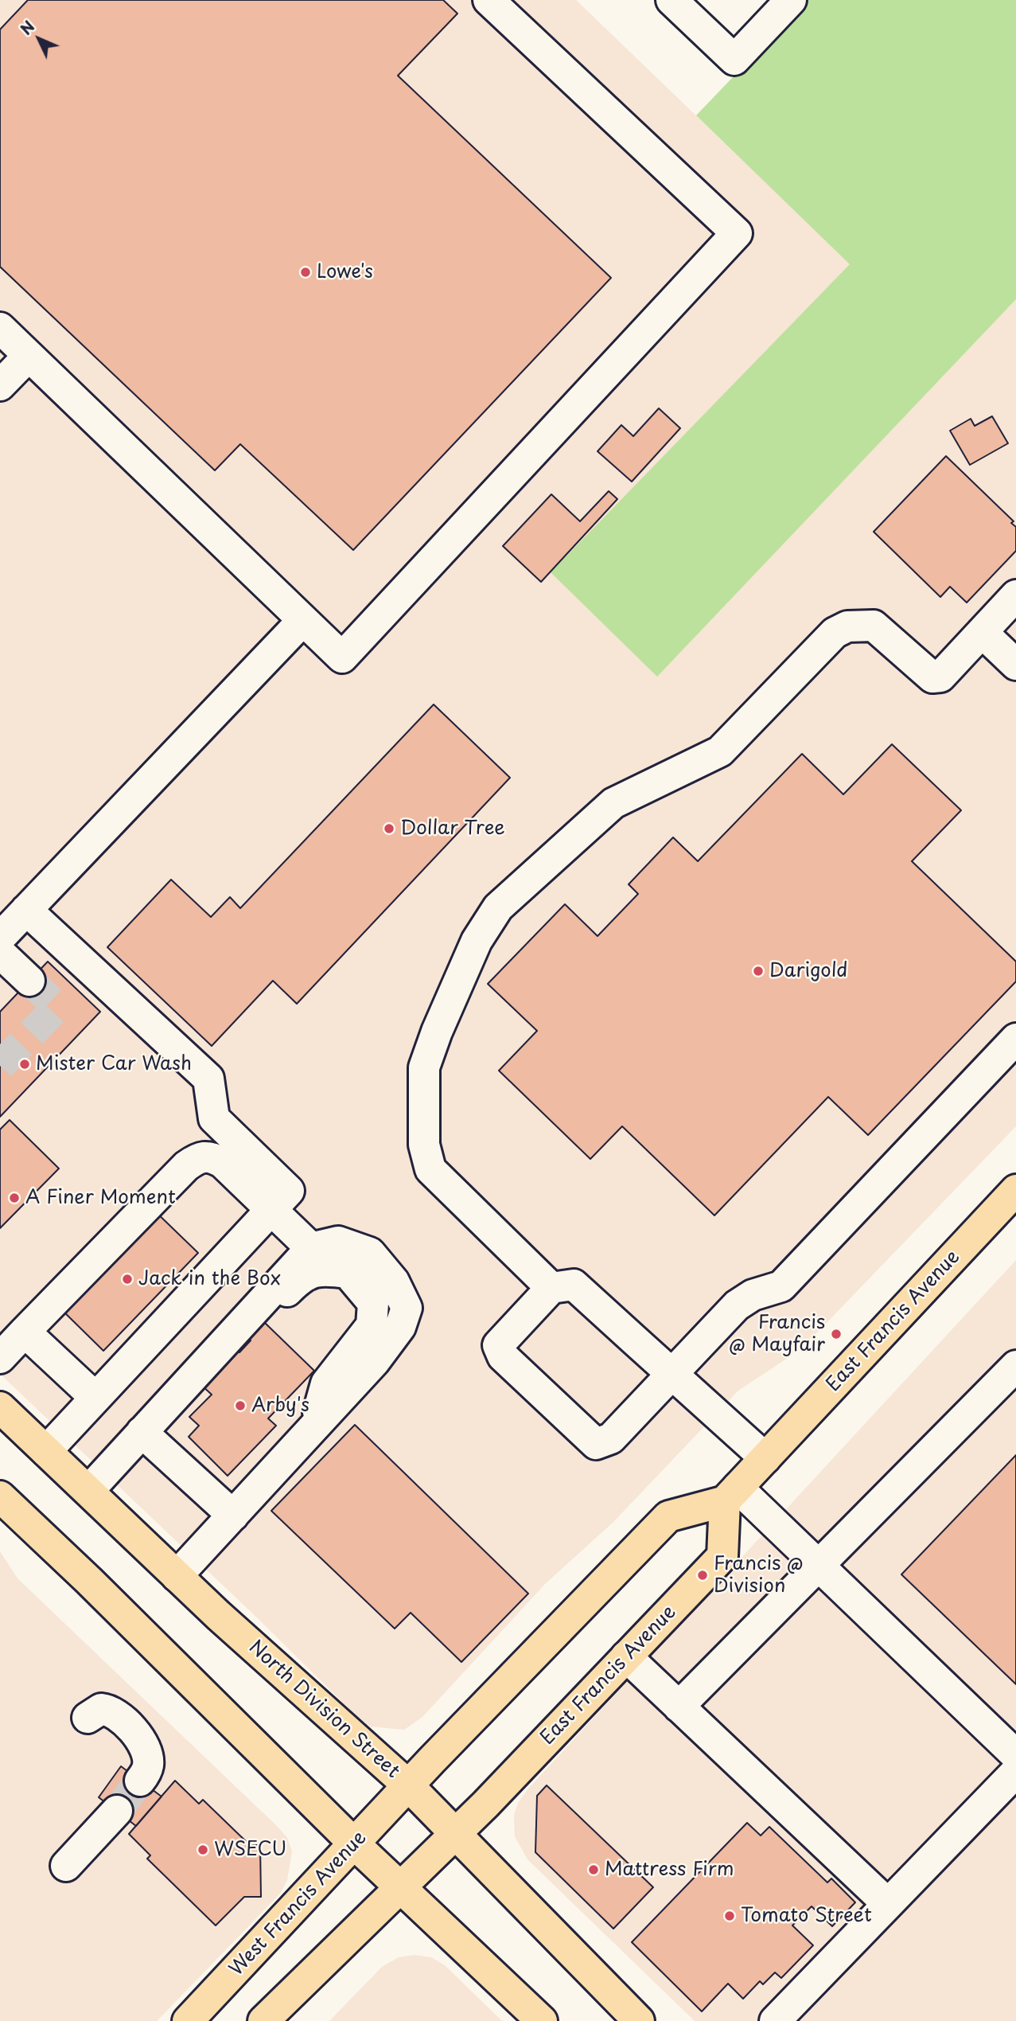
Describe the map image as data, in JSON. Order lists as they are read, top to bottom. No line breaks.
{"streets":{"main road":["East Francis Avenue","North Division Street","West Francis Avenue"]},"crossings":[["East Francis Avenue","North Division Street"],["North Division Street","West Francis Avenue"]],"places":["Lowe's","Dollar Tree","Darigold","Mister Car Wash","A Finer Moment","Jack in the Box","Francis @ Mayfair","Arby's","Francis @ Division","WSECU","Mattress Firm","Tomato Street"],"north":"top left"}
